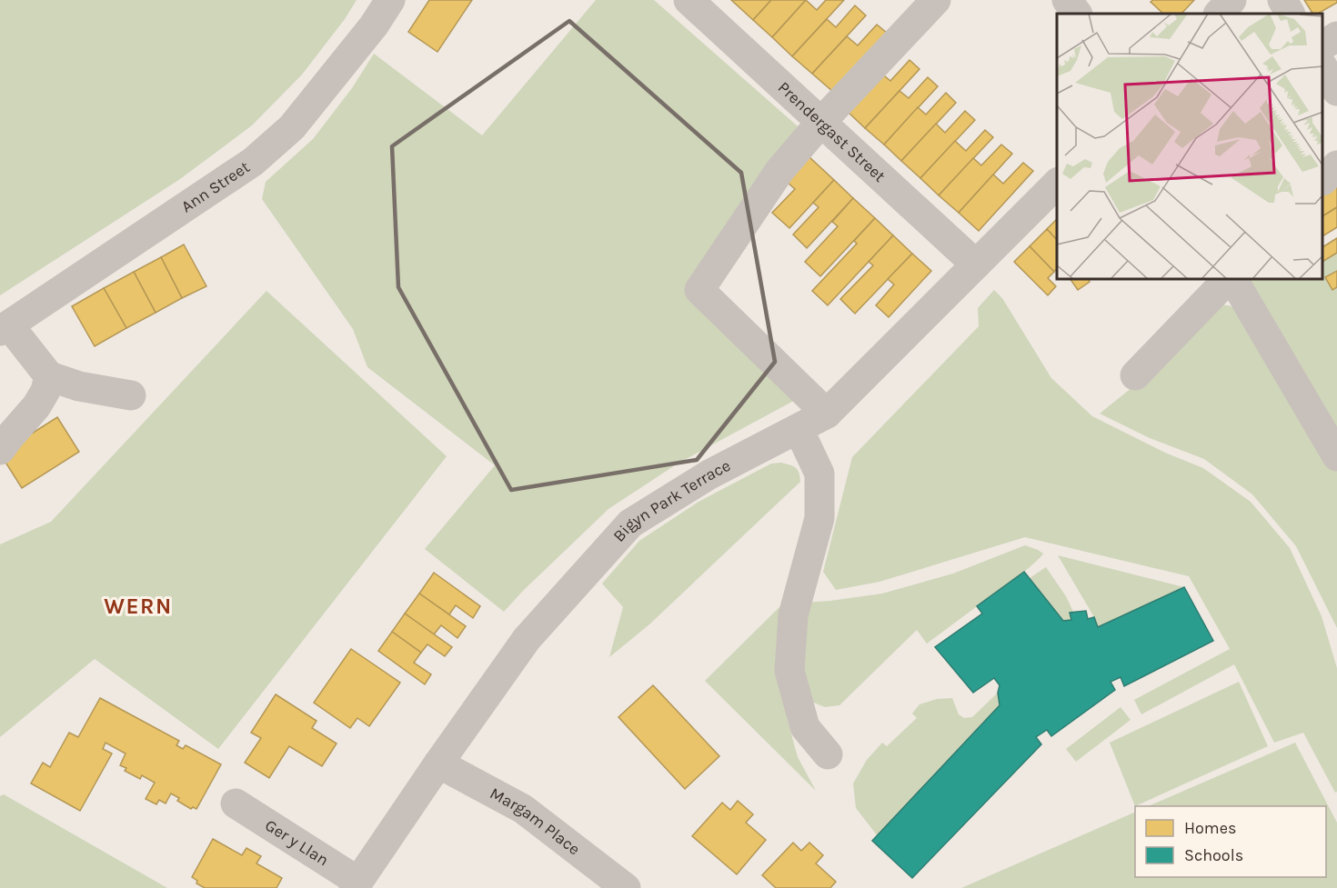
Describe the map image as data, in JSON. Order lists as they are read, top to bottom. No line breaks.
{"streets":{"street":["Prendergast Street","Ann Street","Bigyn Park Terrace","Margam Place","Ger y Llan"]},"crossings":[["Prendergast Street","Bigyn Park Terrace"],["Bigyn Park Terrace","Margam Place"],["Bigyn Park Terrace","Ger y Llan"]],"districts":["WERN"],"legend":["Homes","Schools"]}
